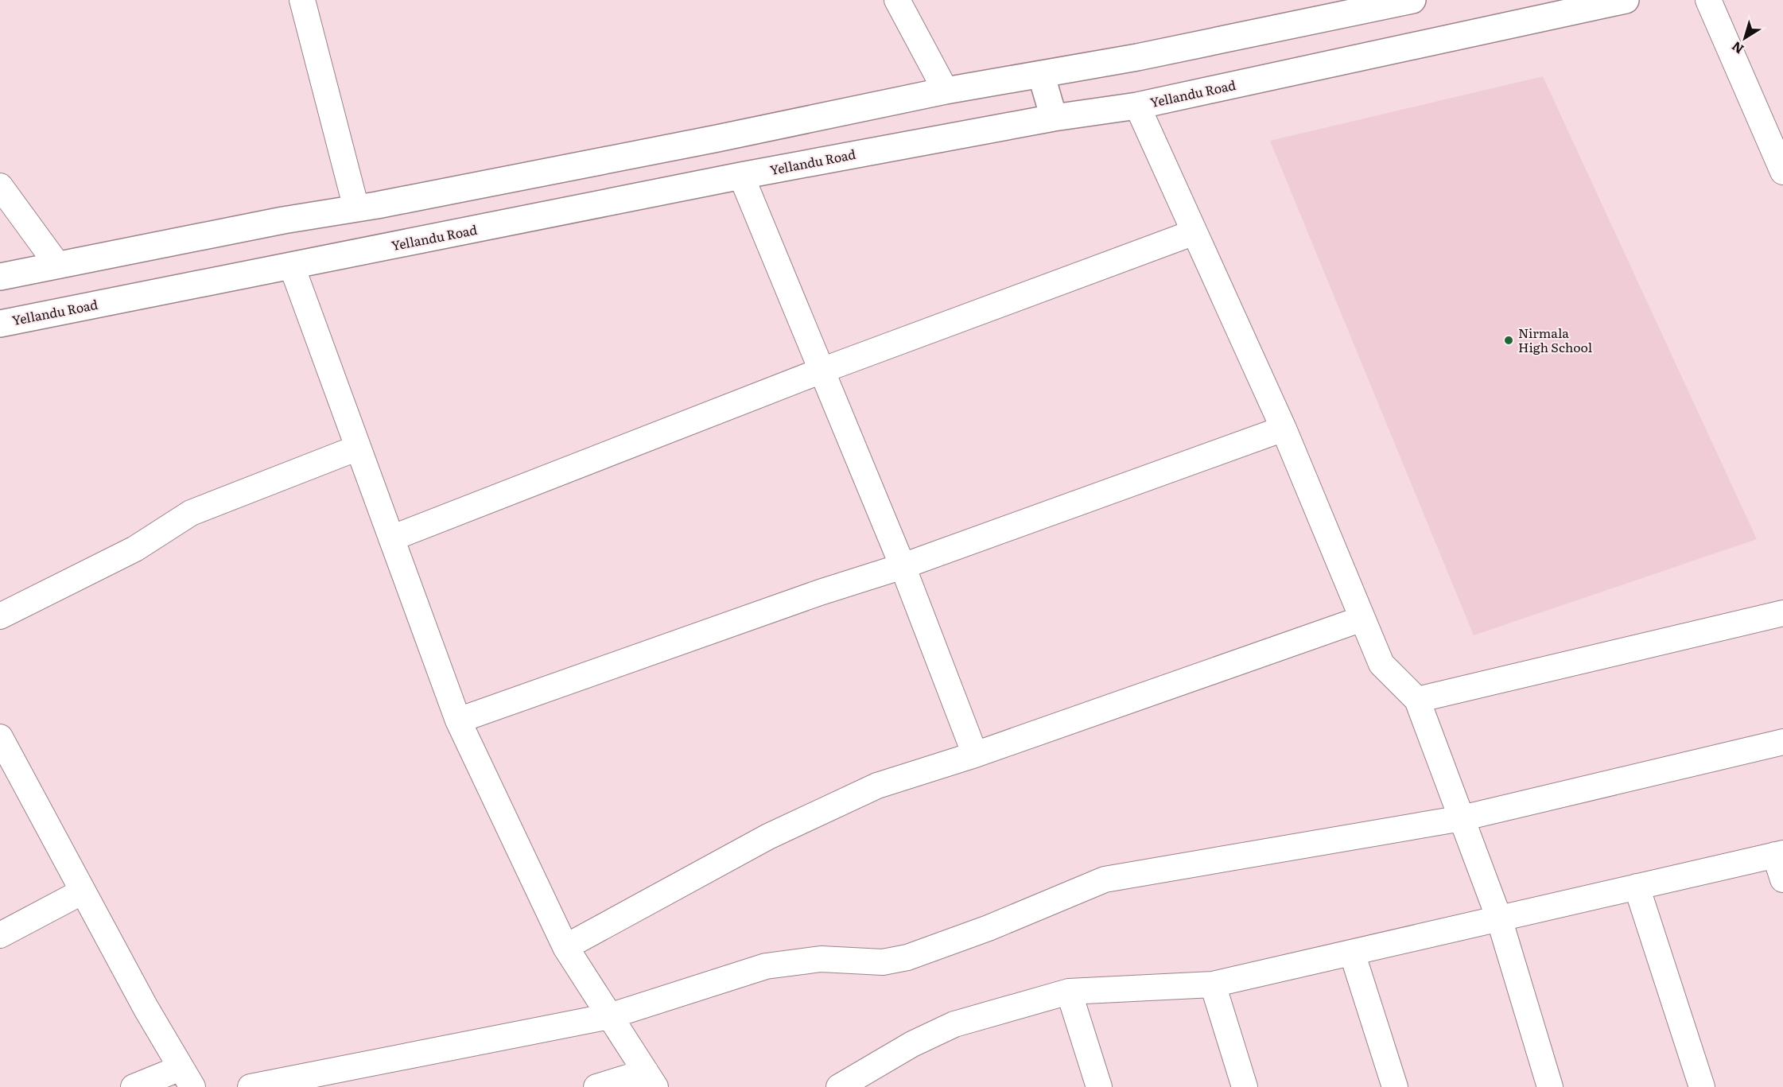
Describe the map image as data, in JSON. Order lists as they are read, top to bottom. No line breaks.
{"streets":{"main road":["Yellandu Road"]},"places":["Nirmala High School"],"north":"bottom left"}
